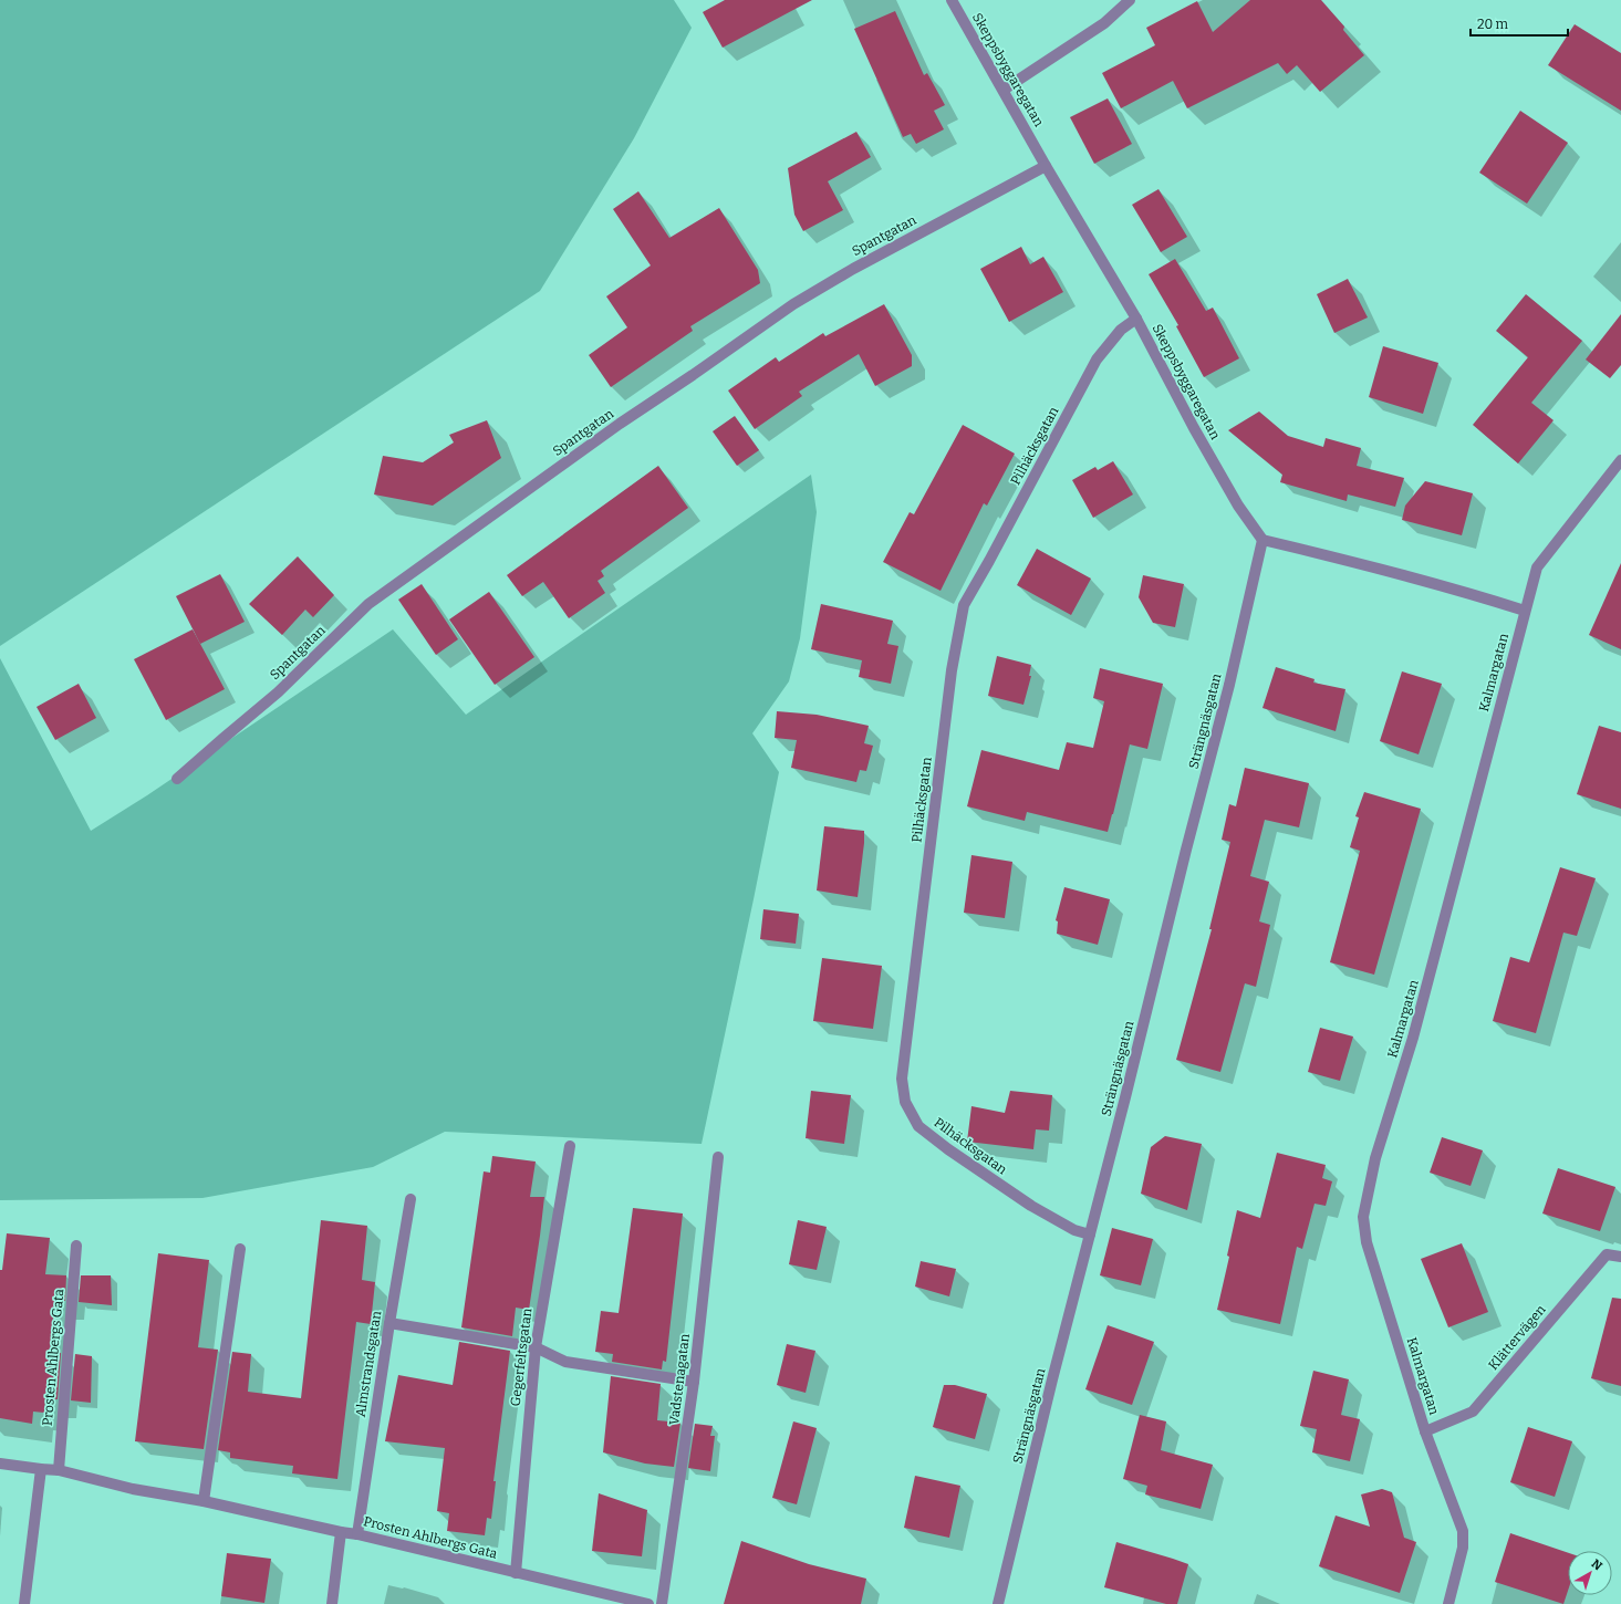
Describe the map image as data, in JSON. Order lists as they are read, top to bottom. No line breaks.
{"streets":{"street":["Skeppsbyggaregatan","Spantgatan","Pilhäcksgatan","Kalmargatan","Strängnäsgatan","Klättervägen","Prosten Ahlbergs Gata","Gegerfeltsgatan","Almstrandsgatan","Vadstenagatan"]},"crossings":[["Skeppsbyggaregatan","Spantgatan"],["Skeppsbyggaregatan","Pilhäcksgatan"],["Skeppsbyggaregatan","Strängnäsgatan"],["Pilhäcksgatan","Strängnäsgatan"],["Kalmargatan","Klättervägen"],["Prosten Ahlbergs Gata","Gegerfeltsgatan"],["Prosten Ahlbergs Gata","Almstrandsgatan"]],"scale_bar":"20 m","north":"top right"}
